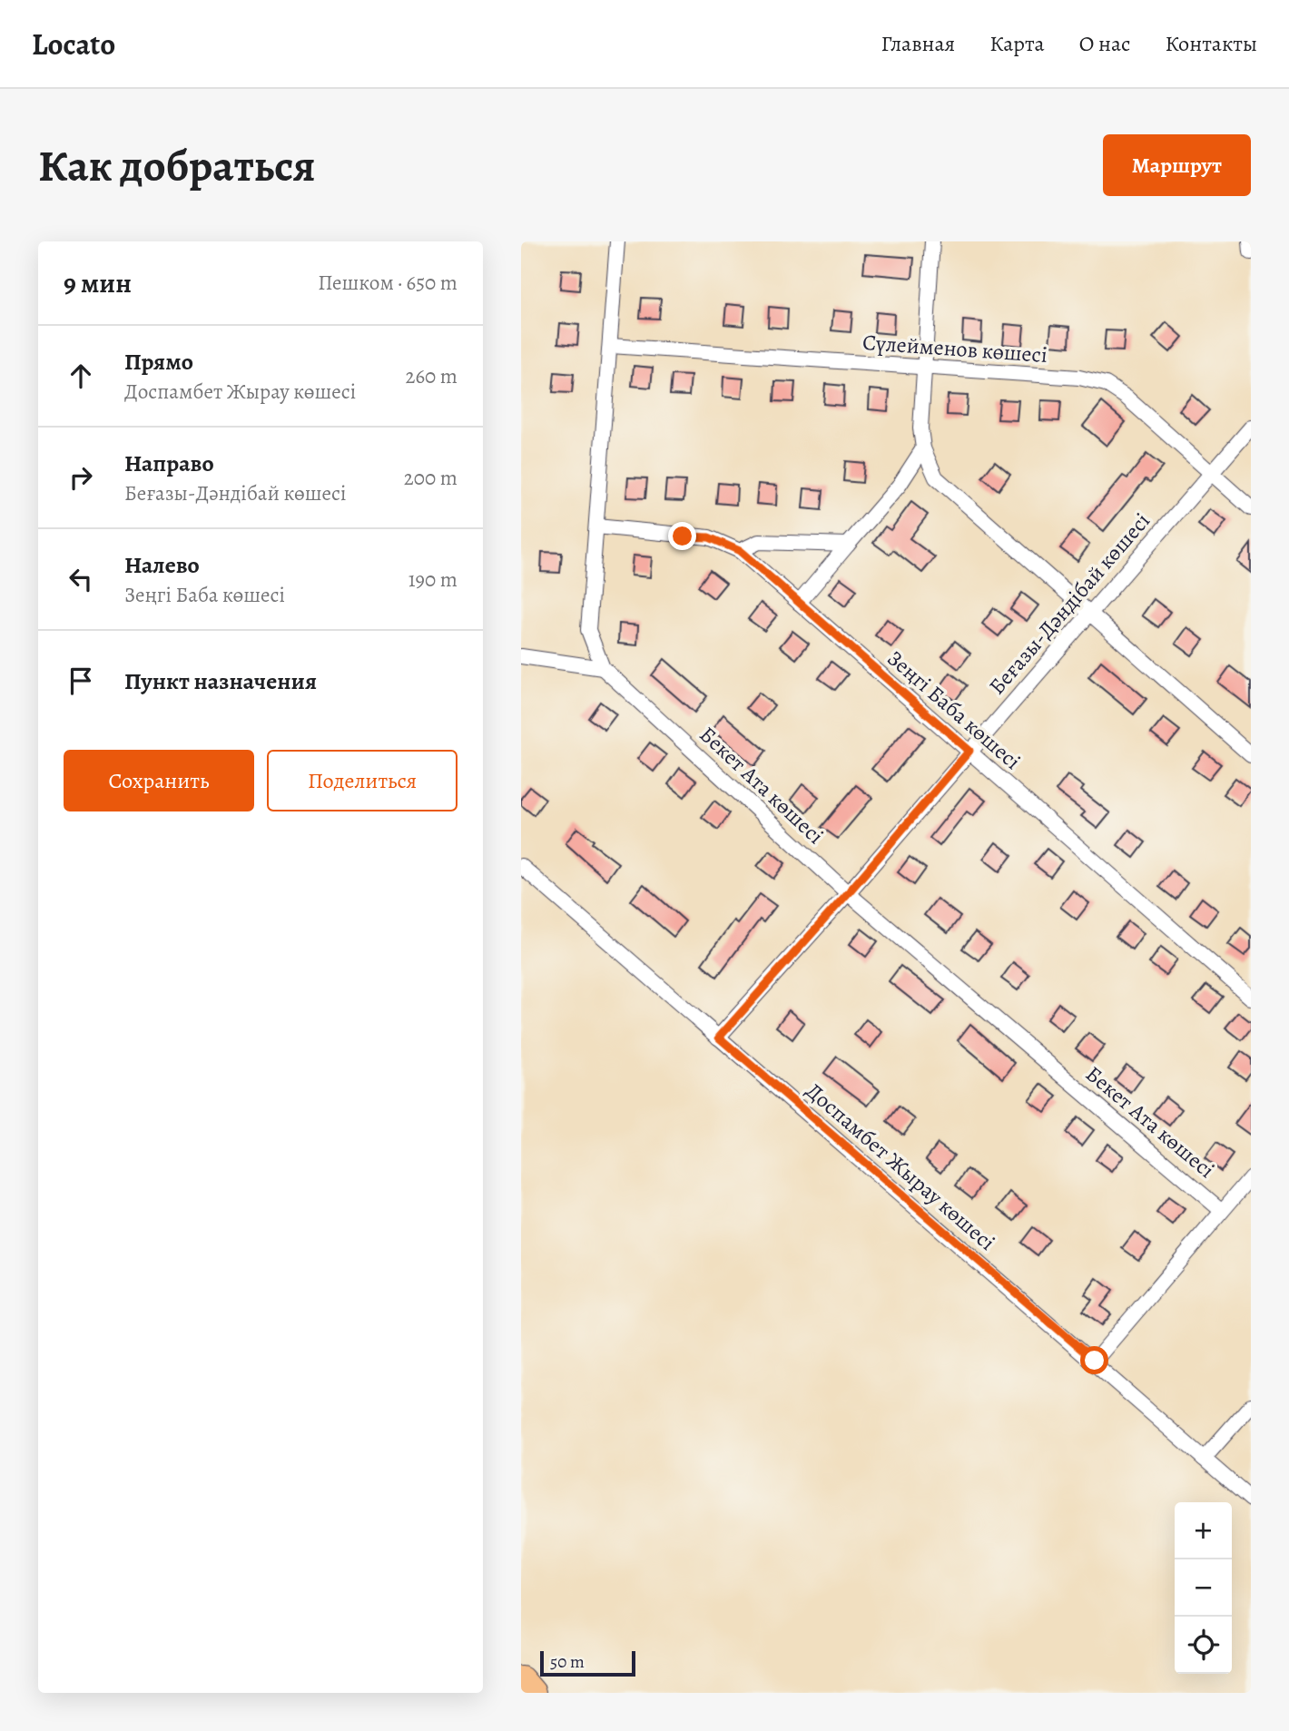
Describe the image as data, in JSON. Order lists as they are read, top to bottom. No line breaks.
{"streets":{"street":["Сүлейменов көшесі","Беғазы-Дәндібай көшесі","Зеңгі Баба көшесі","Бекет Ата көшесі","Доспамбет Жырау көшесі"]},"crossings":[["Сүлейменов көшесі","Беғазы-Дәндібай көшесі"],["Сүлейменов көшесі","Бекет Ата көшесі"],["Беғазы-Дәндібай көшесі","Зеңгі Баба көшесі"],["Беғазы-Дәндібай көшесі","Бекет Ата көшесі"],["Беғазы-Дәндібай көшесі","Доспамбет Жырау көшесі"],["Зеңгі Баба көшесі","Бекет Ата көшесі"]],"scale_bar":"50 m","page":{"header":"Locato","nav":["Главная","Карта","О нас","Контакты"],"buttons":["Маршрут",["Сохранить","Поделиться"]],"title":"Как добраться","heading":["9 мин","Пешком · 650 m"],"list":[["Прямо","Доспамбет Жырау көшесі","260 m"],["Направо","Беғазы-Дәндібай көшесі","200 m"],["Налево","Зеңгі Баба көшесі","190 m"],"Пункт назначения"],"map_buttons":["+","−"],"scale":"50 m"}}
